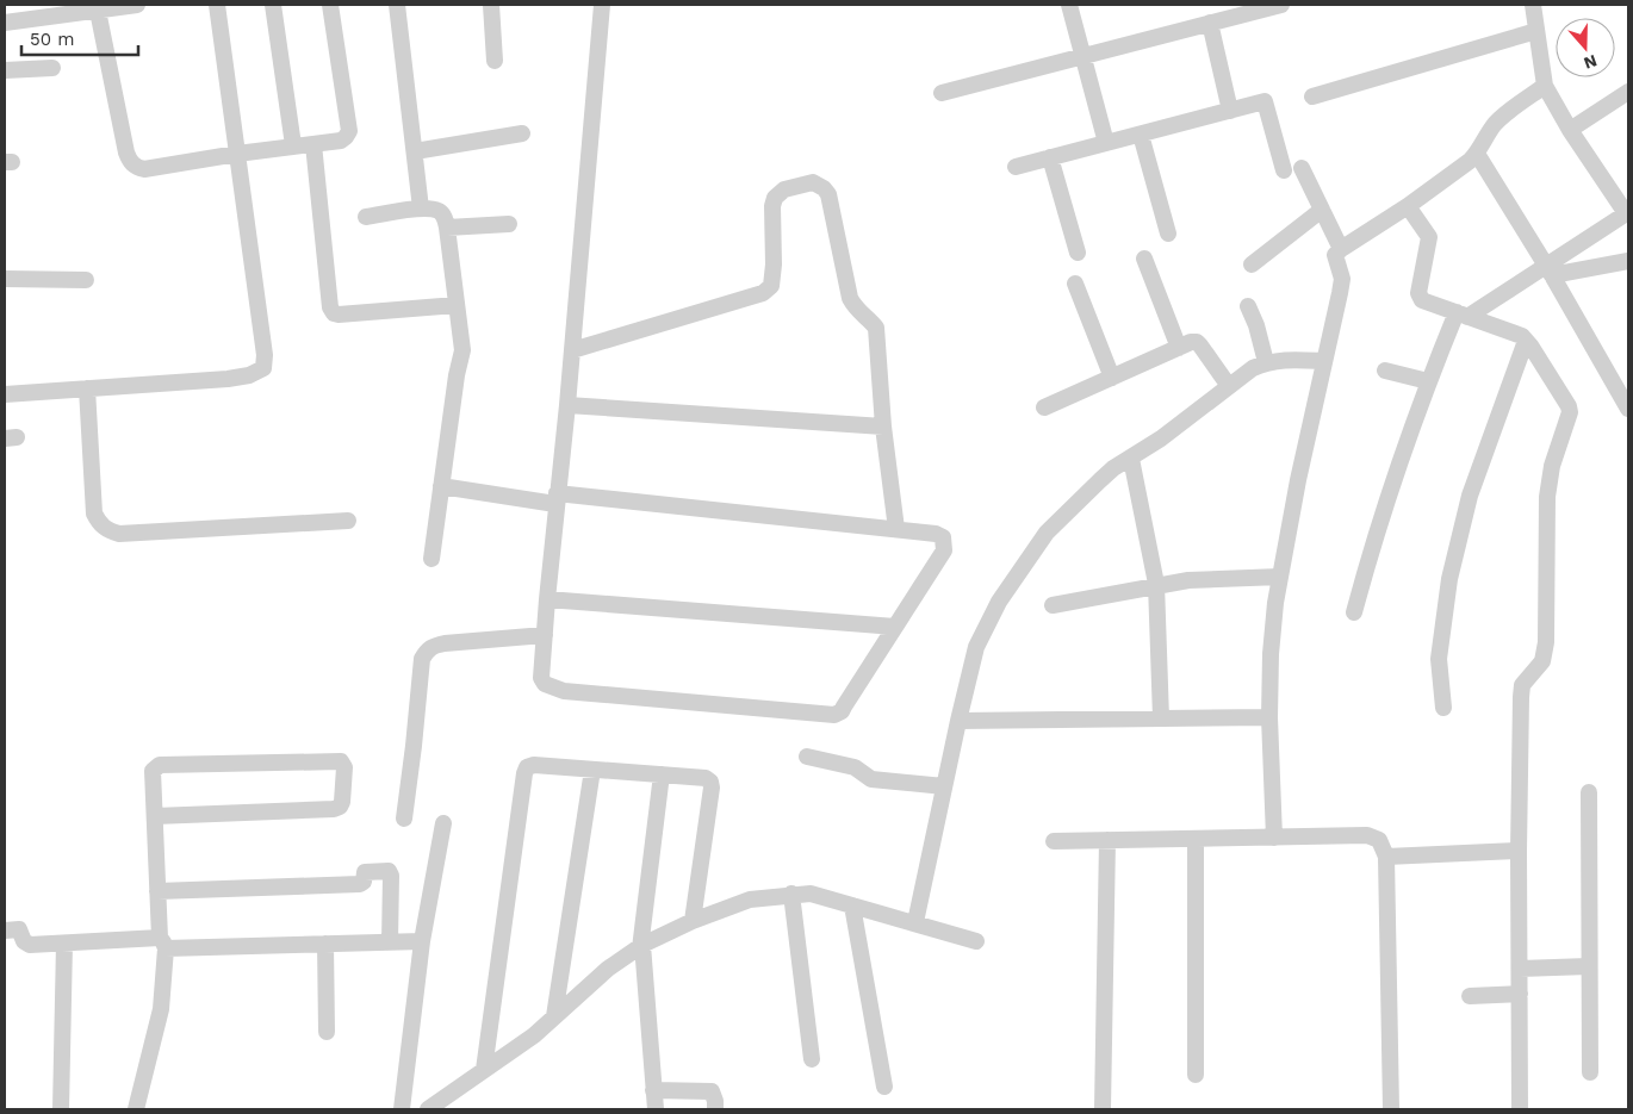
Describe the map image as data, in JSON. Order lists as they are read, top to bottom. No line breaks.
{"scale_bar":"50 m","north":"bottom"}
